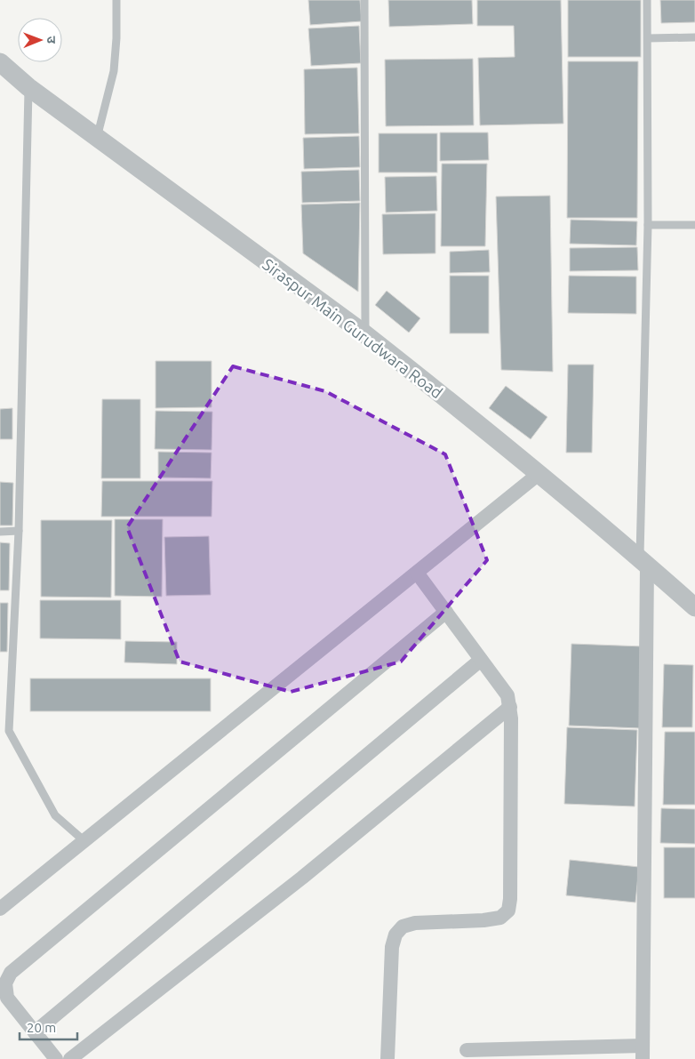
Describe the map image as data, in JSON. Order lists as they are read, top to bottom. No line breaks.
{"streets":{"street":["Siraspur Main Gurudwara Road"]},"scale_bar":"20 m","north":"right"}
